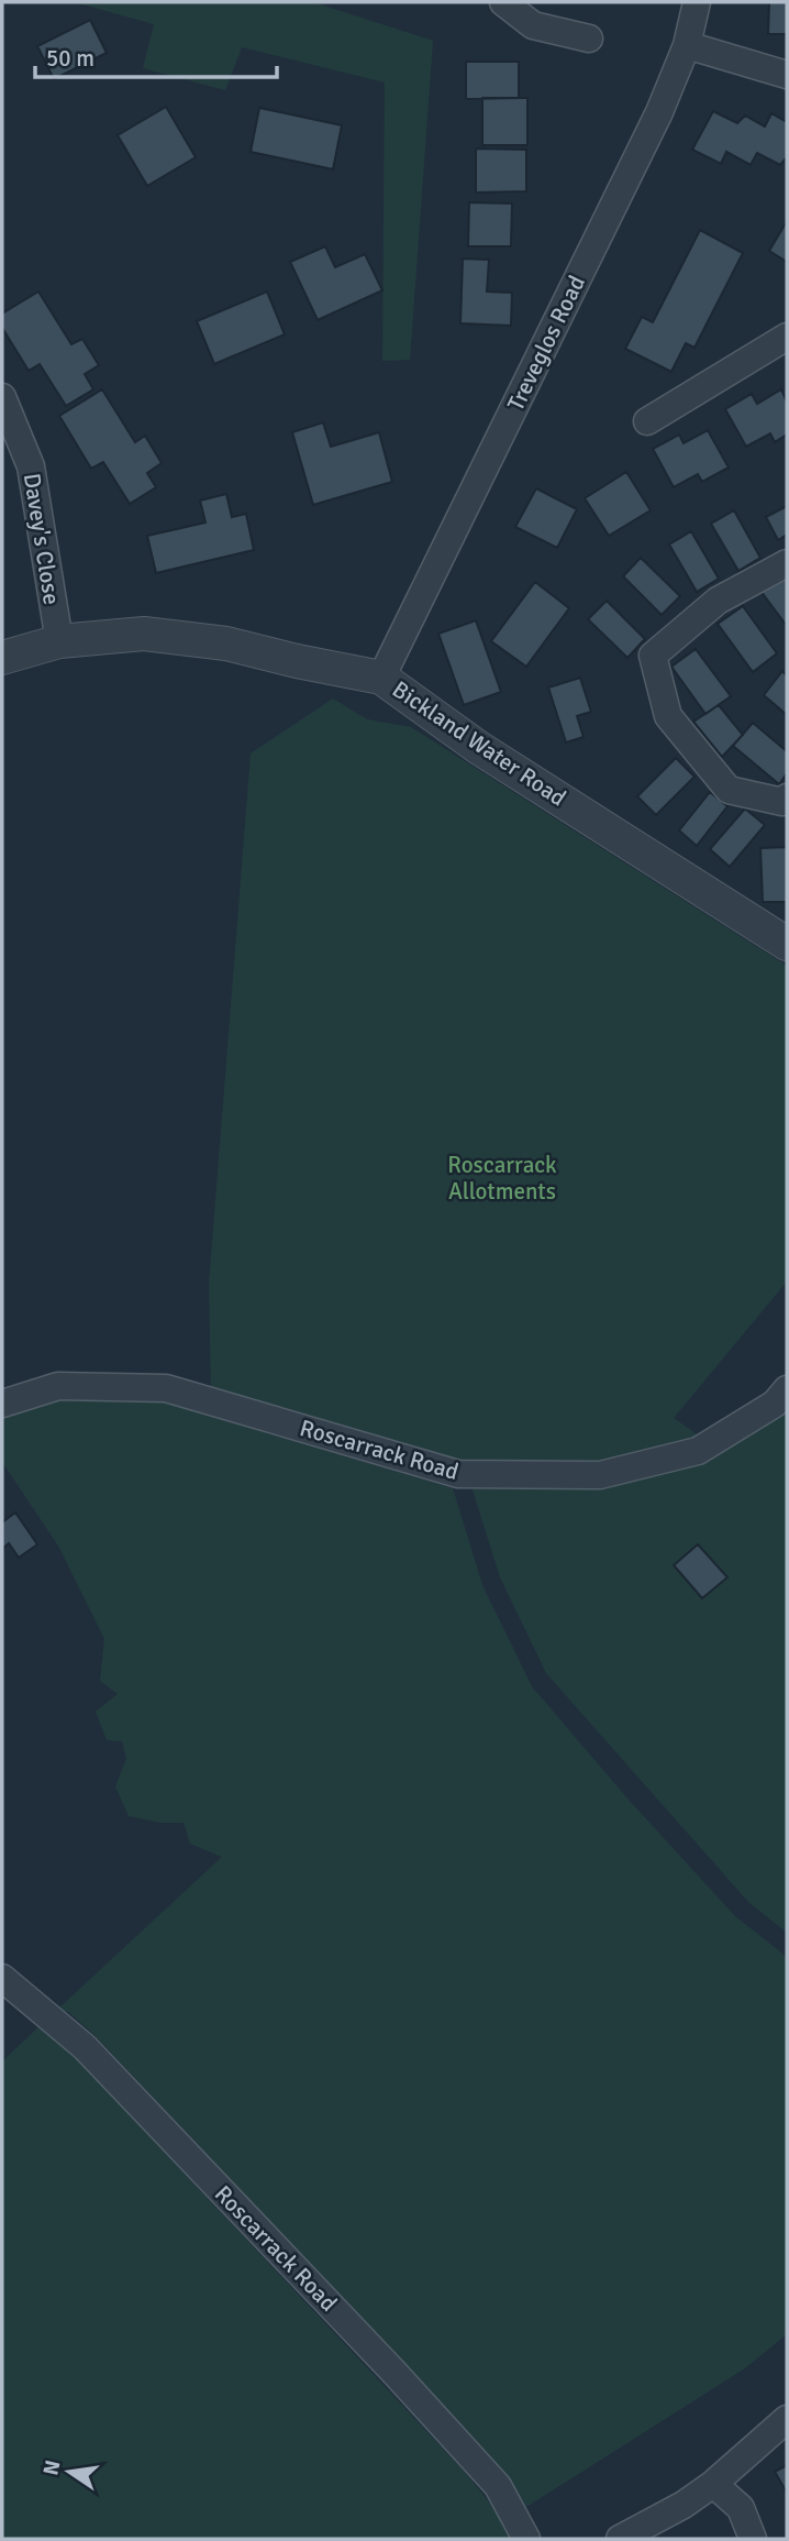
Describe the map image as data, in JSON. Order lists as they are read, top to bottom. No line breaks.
{"streets":{"street":["Treveglos Road","Davey's Close","Bickland Water Road","Roscarrack Road"]},"crossings":[["Treveglos Road","Bickland Water Road"],["Davey's Close","Bickland Water Road"]],"parks":["Roscarrack Allotments"],"scale_bar":"50 m","north":"left"}
